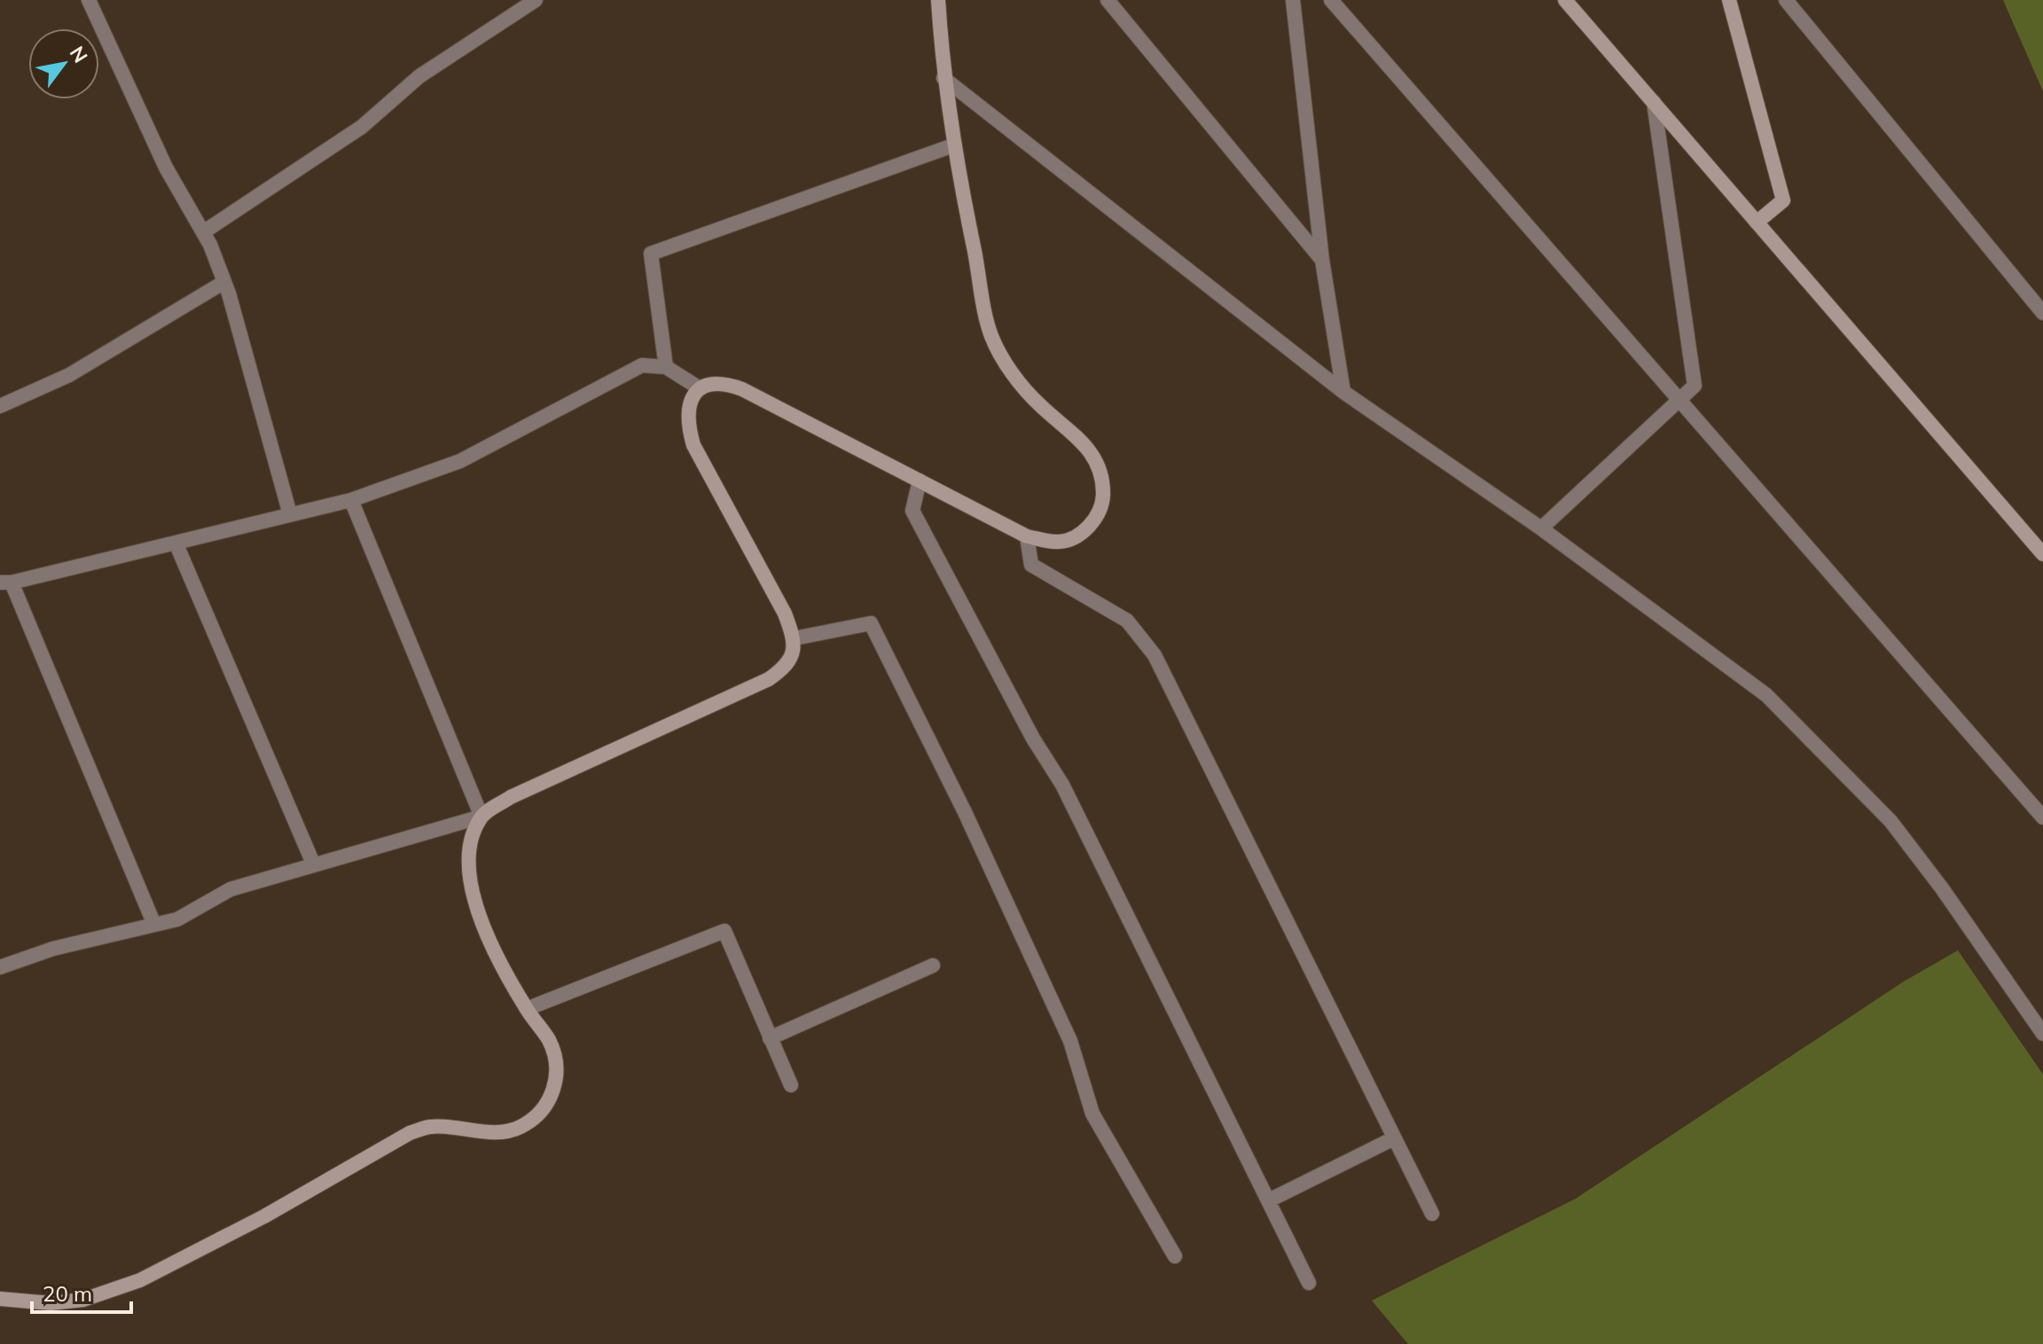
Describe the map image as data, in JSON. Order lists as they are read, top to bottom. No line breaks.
{"scale_bar":"20 m","north":"top right"}
